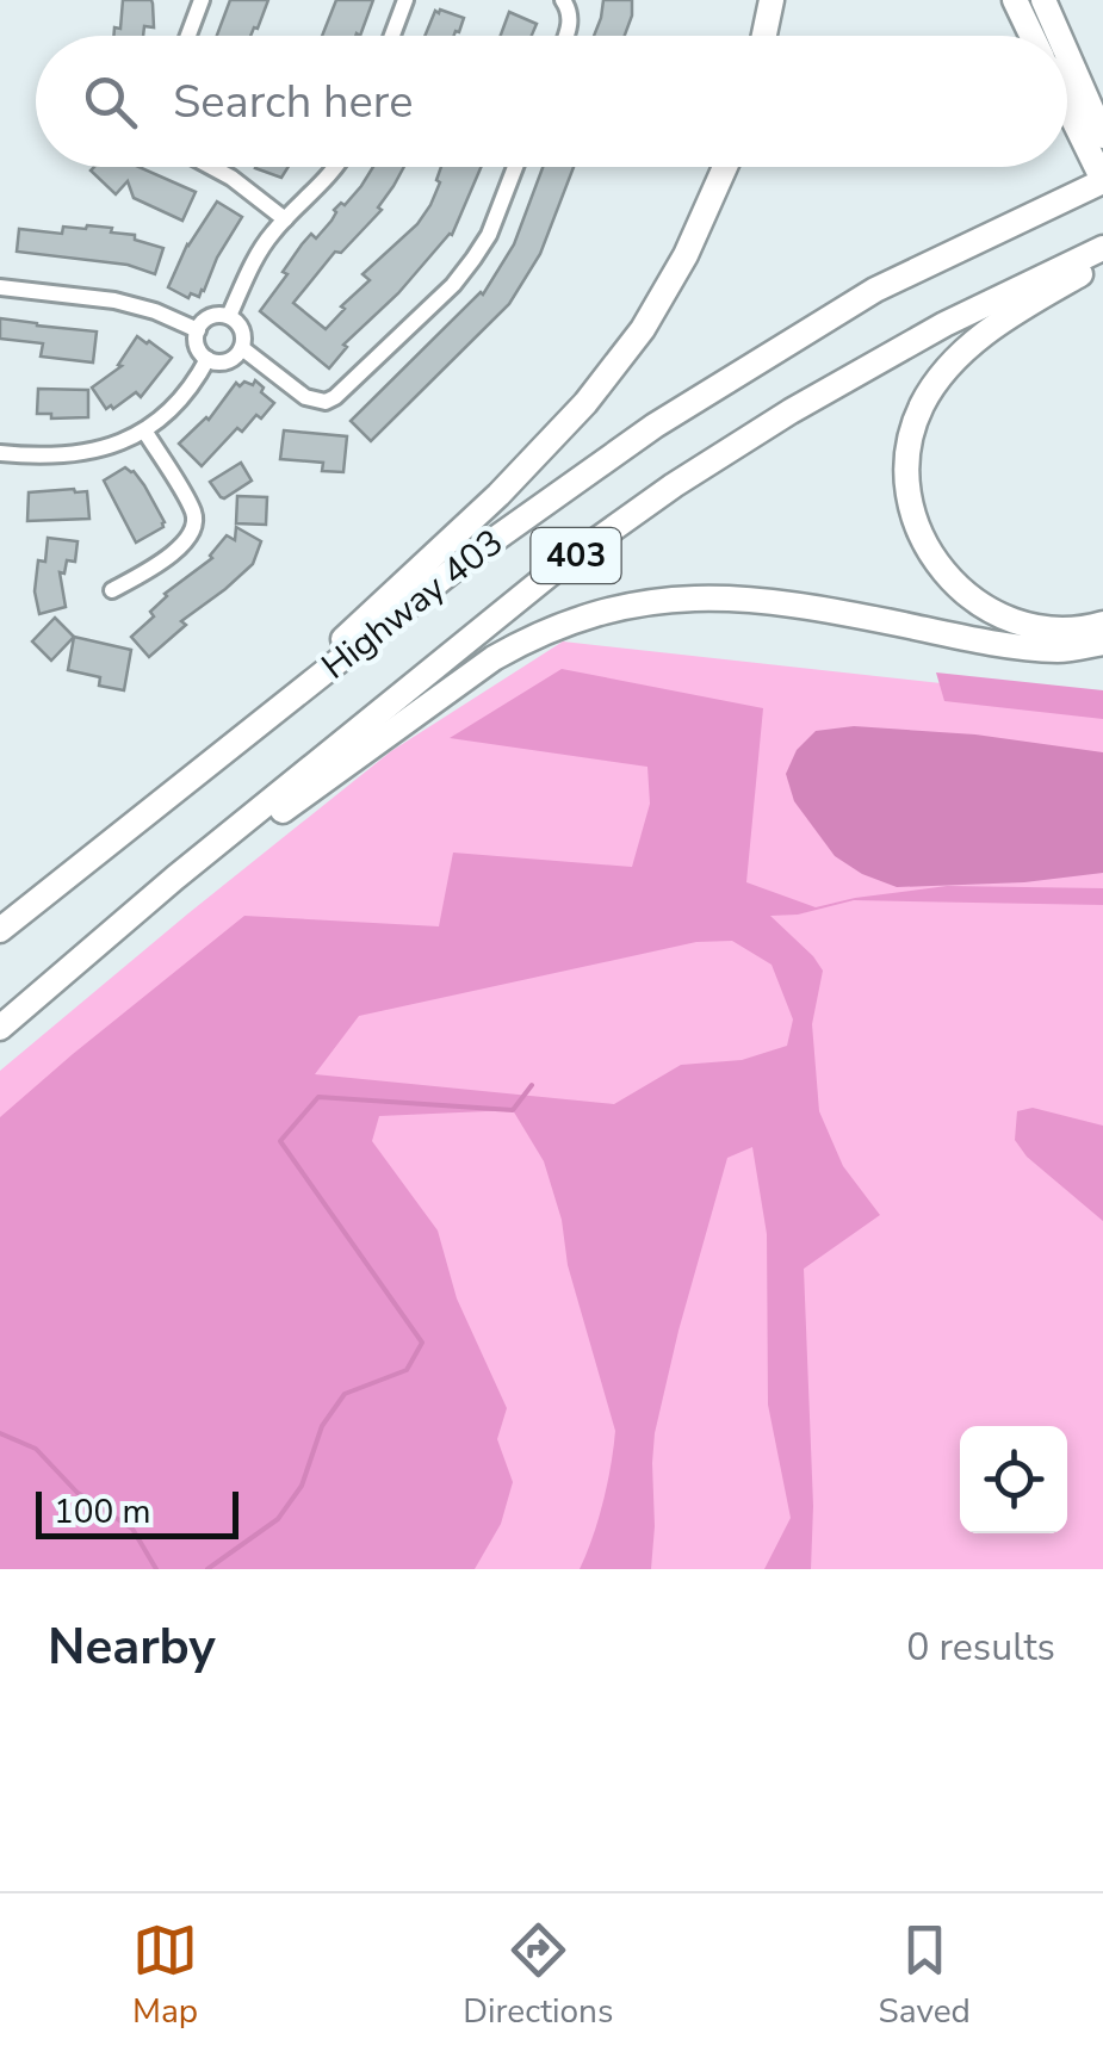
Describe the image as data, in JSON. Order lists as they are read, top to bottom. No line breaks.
{"streets":{"highway":["403","Highway 403"]},"crossings":[["403","Highway 403"]],"scale_bar":"100 m","page":{"search":"Search here","scale":"100 m","heading":["Nearby","0 results"],"nav":["Map","Directions","Saved"]}}
